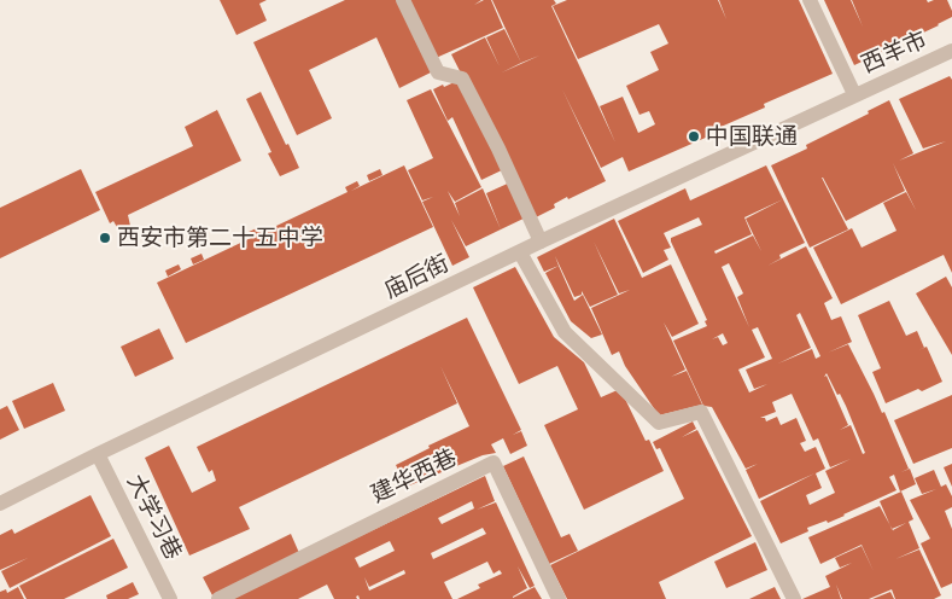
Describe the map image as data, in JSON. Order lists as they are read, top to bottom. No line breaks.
{"streets":{"street":["西羊市","庙后街","建华西巷","大学习巷"]},"crossings":[["西羊市","庙后街"],["庙后街","大学习巷"]],"places":["中国联通","西安市第二十五中学"]}
